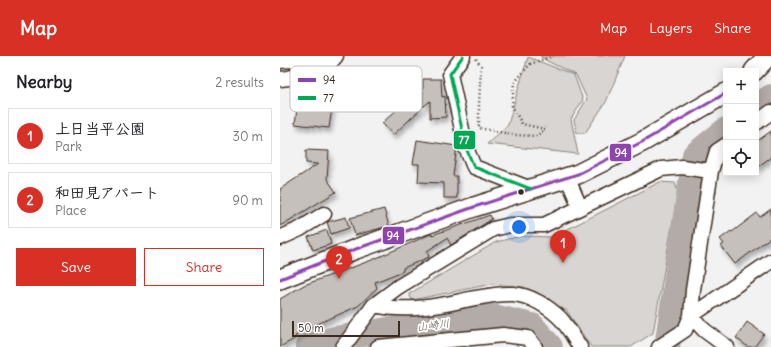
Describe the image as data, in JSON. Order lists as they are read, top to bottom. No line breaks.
{"water":["山崎川"],"lines":["transit line 77","transit line 94"],"legend":["94","77"],"scale_bar":"50 m","page":{"header":"Map","nav":["Map","Layers","Share"],"heading":["Nearby","2 results"],"map_buttons":["+","−"],"list":[{"mark":"1","name":"上日当平公園","note":"Park","value":"30 m"},{"mark":"2","name":"和田見アパート","note":"Place","value":"90 m"}],"pins":["1","2"],"buttons":["Save","Share"],"scale":"50 m"}}
